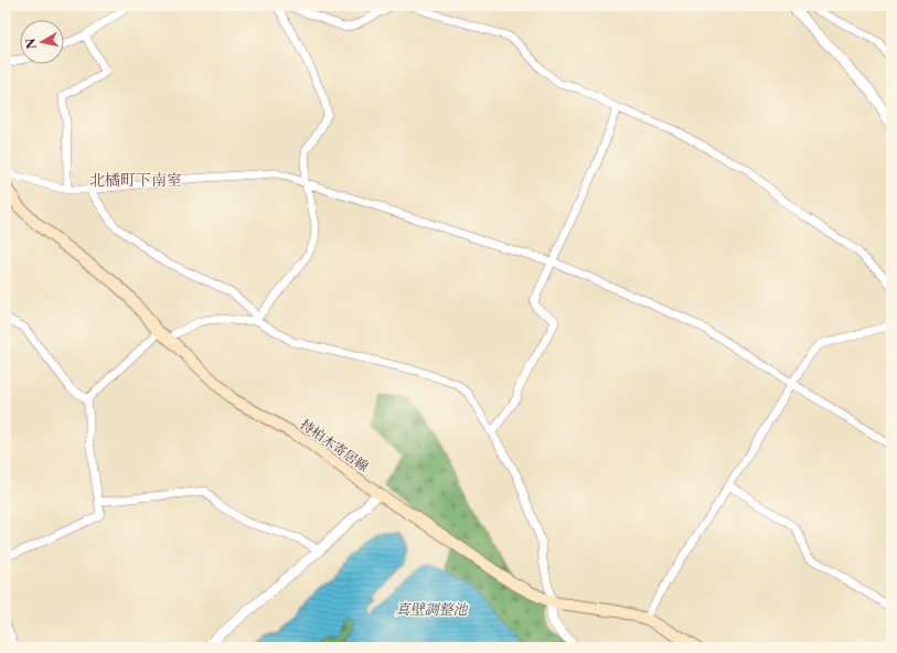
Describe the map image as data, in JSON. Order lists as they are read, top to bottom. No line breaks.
{"streets":{"main road":["持柏木寄居線"]},"districts":["北橘町下南室"],"water":["真壁調整池"],"north":"left"}
